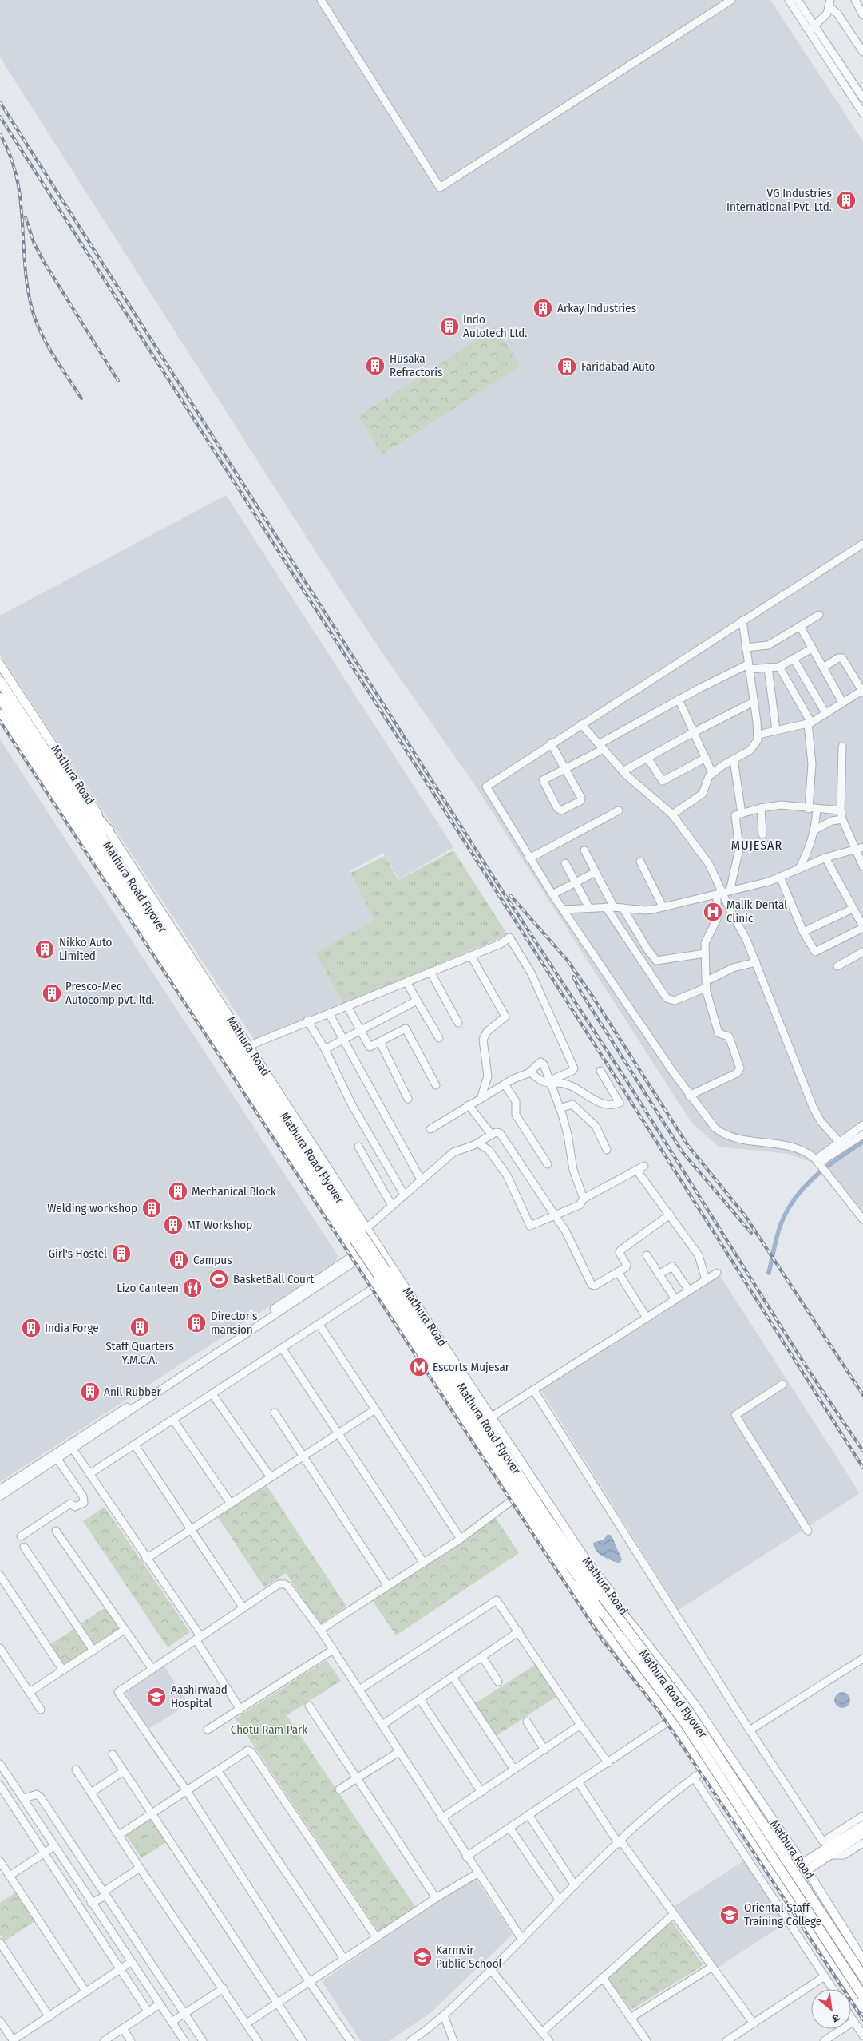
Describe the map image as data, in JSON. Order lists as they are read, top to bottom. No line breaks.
{"streets":{"highway":["Mathura Road","Mathura Road Flyover"]},"crossings":[["Mathura Road","Mathura Road Flyover"]],"districts":["MUJESAR"],"parks":["Chotu Ram Park"],"places":{"building":["VG Industries International Pvt. Ltd.","Arkay Industries","Indo Autotech Ltd.","Husaka Refractoris","Faridabad Auto","Nikko Auto Limited","Presco-Mec Autocomp pvt. ltd.","Mechanical Block","Welding workshop","MT Workshop","Girl's Hostel","Campus","Director's mansion","Staff Quarters Y.M.C.A.","India Forge","Anil Rubber"],"hospital":["Malik Dental Clinic"],"sports":["BasketBall Court"],"restaurant":["Lizo Canteen"],"metro station":["Escorts Mujesar"],"school or university":["Aashirwaad Hospital","Oriental Staff Training College","Karmvir Public School"]},"north":"bottom right"}
